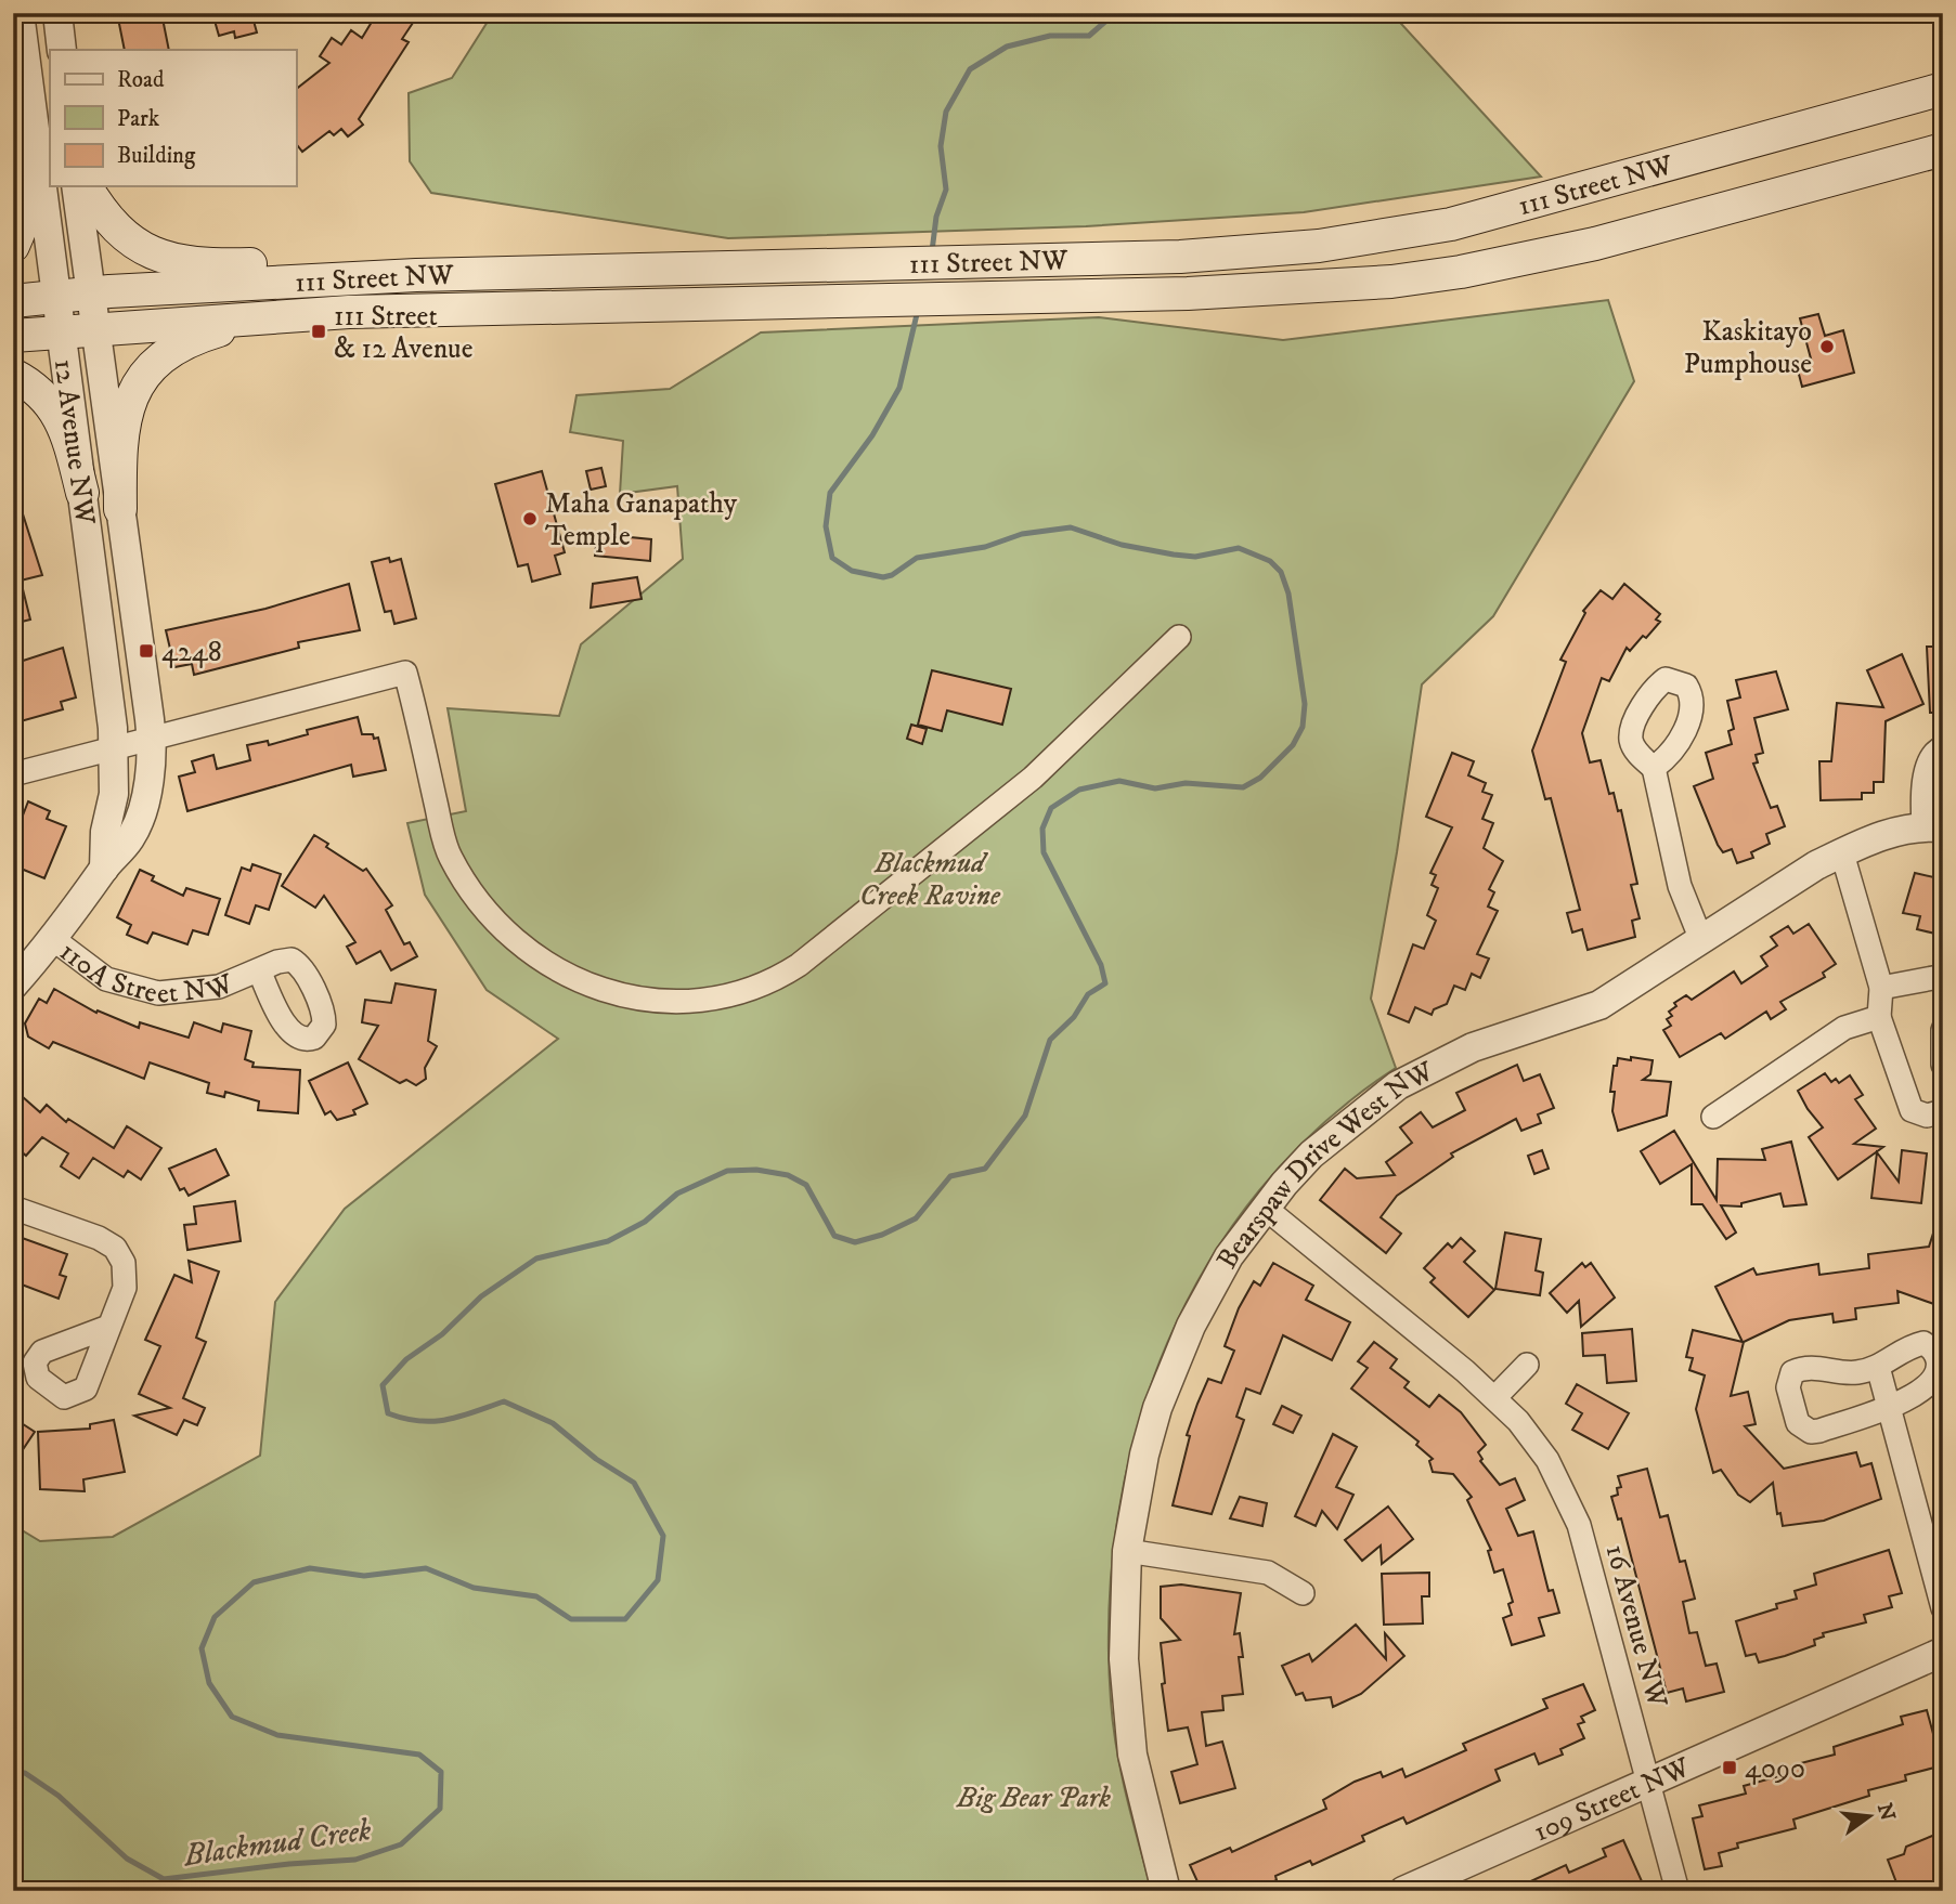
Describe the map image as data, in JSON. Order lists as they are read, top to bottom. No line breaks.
{"streets":{"main road":["111 Street NW"],"street":["12 Avenue NW","110A Street NW","Bearspaw Drive West NW","16 Avenue NW","109 Street NW"]},"crossings":[["111 Street NW","12 Avenue NW"],["12 Avenue NW","110A Street NW"],["Bearspaw Drive West NW","16 Avenue NW"],["16 Avenue NW","109 Street NW"]],"water":["Blackmud Creek"],"parks":["Blackmud Creek Ravine","Big Bear Park"],"places":{"transit":["111 Street & 12 Avenue","4248","4090"],"other":["Kaskitayo Pumphouse","Maha Ganapathy Temple"]},"legend":["Road","Park","Building"],"north":"right"}
